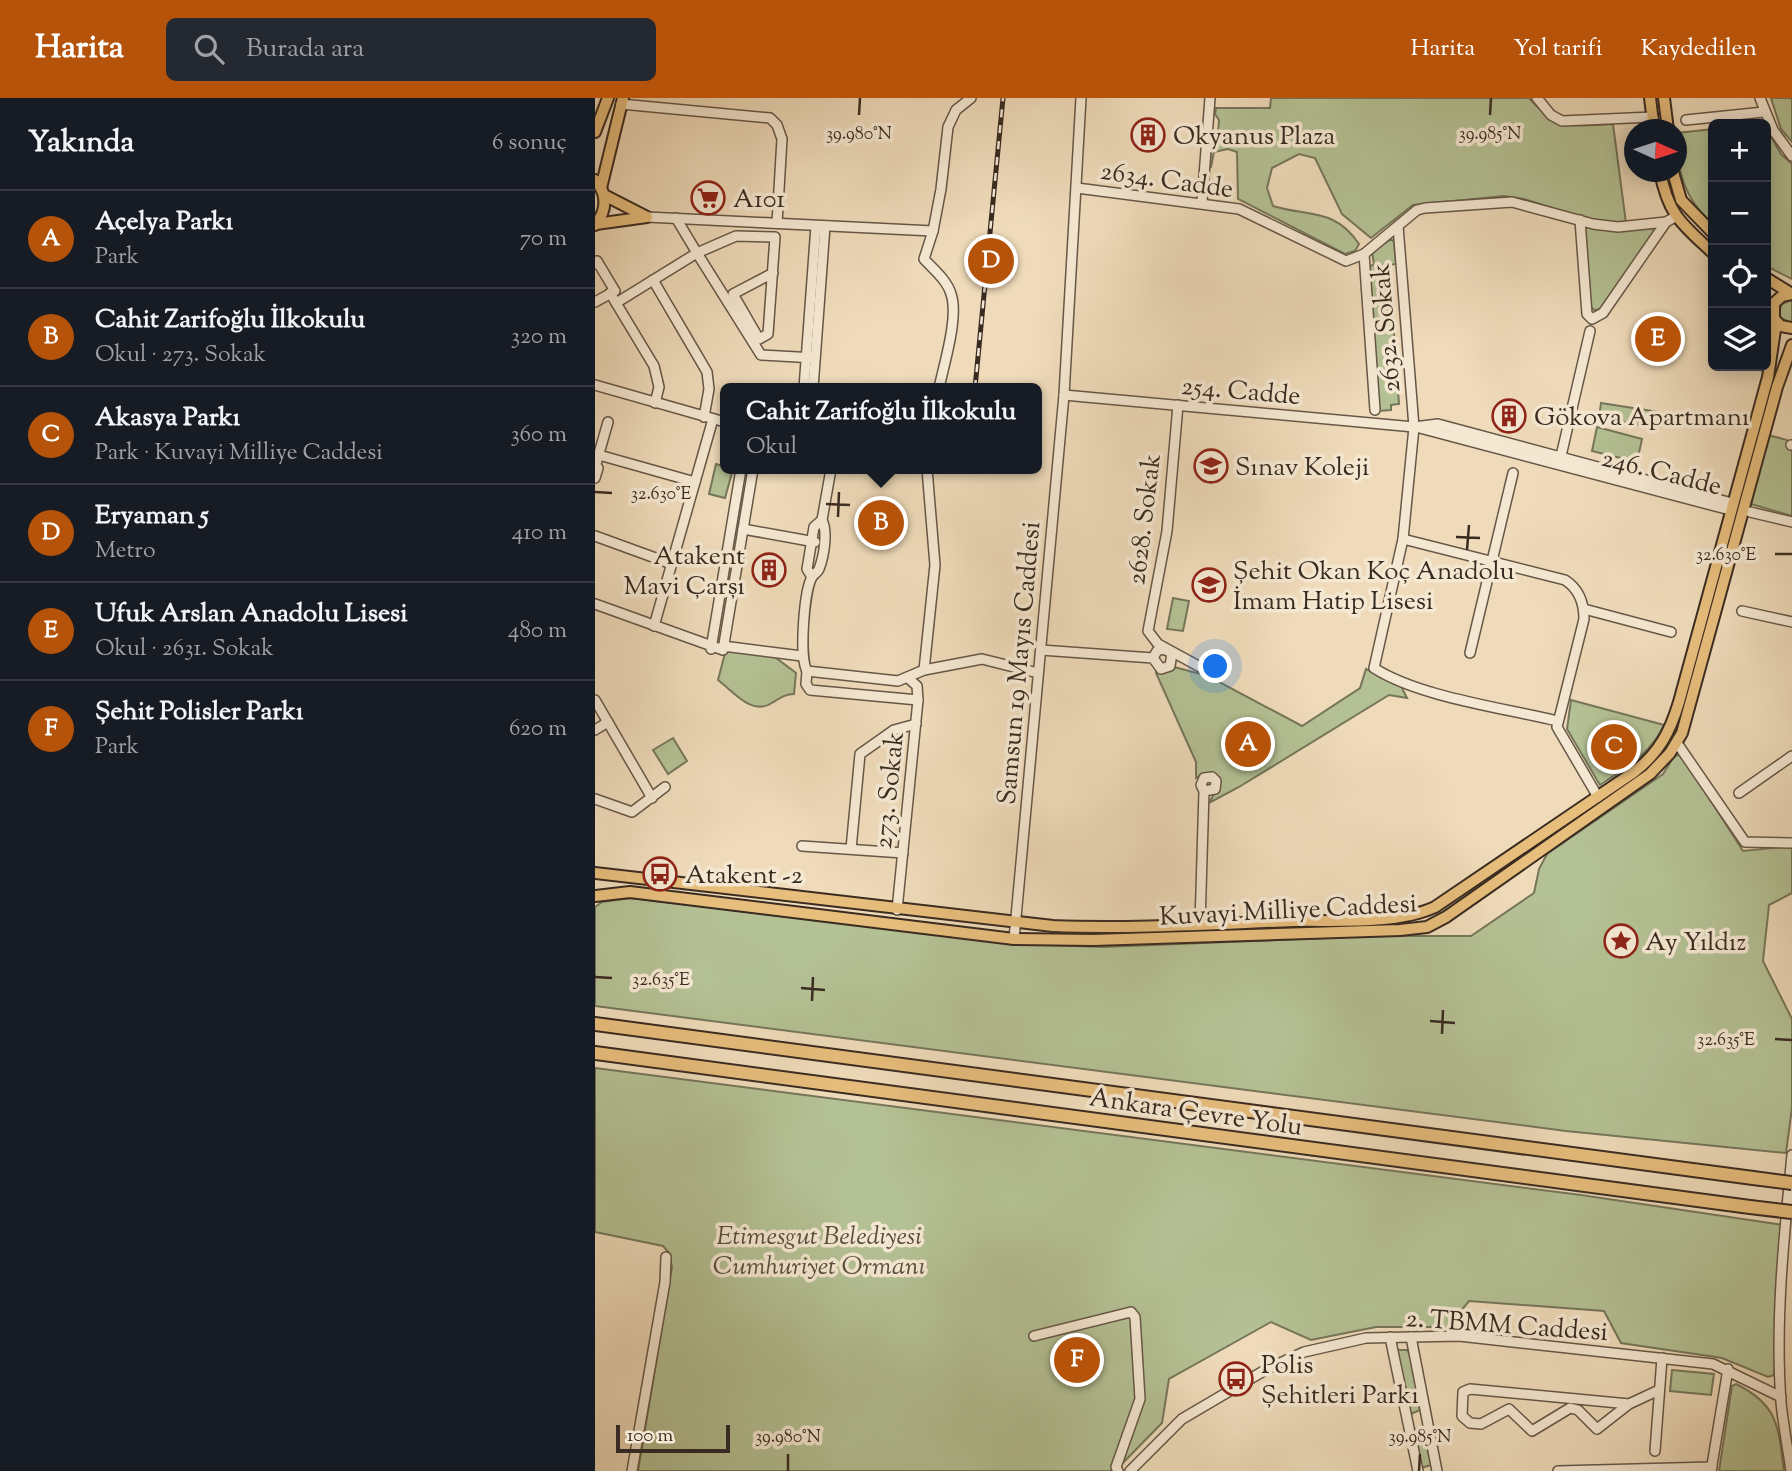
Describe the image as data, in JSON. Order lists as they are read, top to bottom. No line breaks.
{"streets":{"highway":["Ankara Çevre Yolu"],"main road":["Kuvayi Milliye Caddesi"],"street":["2634. Cadde","2632. Sokak","254. Cadde","246. Cadde","2628. Sokak","Samsun 19 Mayıs Caddesi","273. Sokak","2. TBMM Caddesi"]},"crossings":[["2634. Cadde","2632. Sokak"],["2634. Cadde","Samsun 19 Mayıs Caddesi"],["2632. Sokak","254. Cadde"],["2632. Sokak","246. Cadde"],["254. Cadde","246. Cadde"],["254. Cadde","2628. Sokak"],["254. Cadde","Samsun 19 Mayıs Caddesi"],["246. Cadde","Kuvayi Milliye Caddesi"],["Samsun 19 Mayıs Caddesi","Kuvayi Milliye Caddesi"],["273. Sokak","Kuvayi Milliye Caddesi"]],"parks":["Etimesgut Belediyesi Cumhuriyet Ormanı"],"places":{"building":["Okyanus Plaza","Gökova Apartmanı","Atakent Mavi Çarşı"],"supermarket":["A101"],"school or university":["Sınav Koleji","Şehit Okan Koç Anadolu İmam Hatip Lisesi"],"bus stop":["Atakent -2","Polis Şehitleri Parkı"],"place":["Ay Yıldız"]},"scale_bar":"100 m","north":"right","page":{"header":"Harita","search":"Burada ara","nav":["Harita","Yol tarifi","Kaydedilen"],"heading":["Yakında","6 sonuç"],"map_buttons":["+","−"],"list":[{"mark":"A","name":"Açelya Parkı","note":"Park","value":"70 m"},{"mark":"B","name":"Cahit Zarifoğlu İlkokulu","note":"Okul · 273. Sokak","value":"320 m"},{"mark":"C","name":"Akasya Parkı","note":"Park · Kuvayi Milliye Caddesi","value":"360 m"},{"mark":"D","name":"Eryaman 5","note":"Metro","value":"410 m"},{"mark":"E","name":"Ufuk Arslan Anadolu Lisesi","note":"Okul · 2631. Sokak","value":"480 m"},{"mark":"F","name":"Şehit Polisler Parkı","note":"Park","value":"620 m"}],"pins":["D","E","B","A","C","F"],"popup":["Cahit Zarifoğlu İlkokulu","Okul"],"scale":"100 m"},"coordinates":["39.980°N","39.985°N","32.630°E","32.635°E"]}
